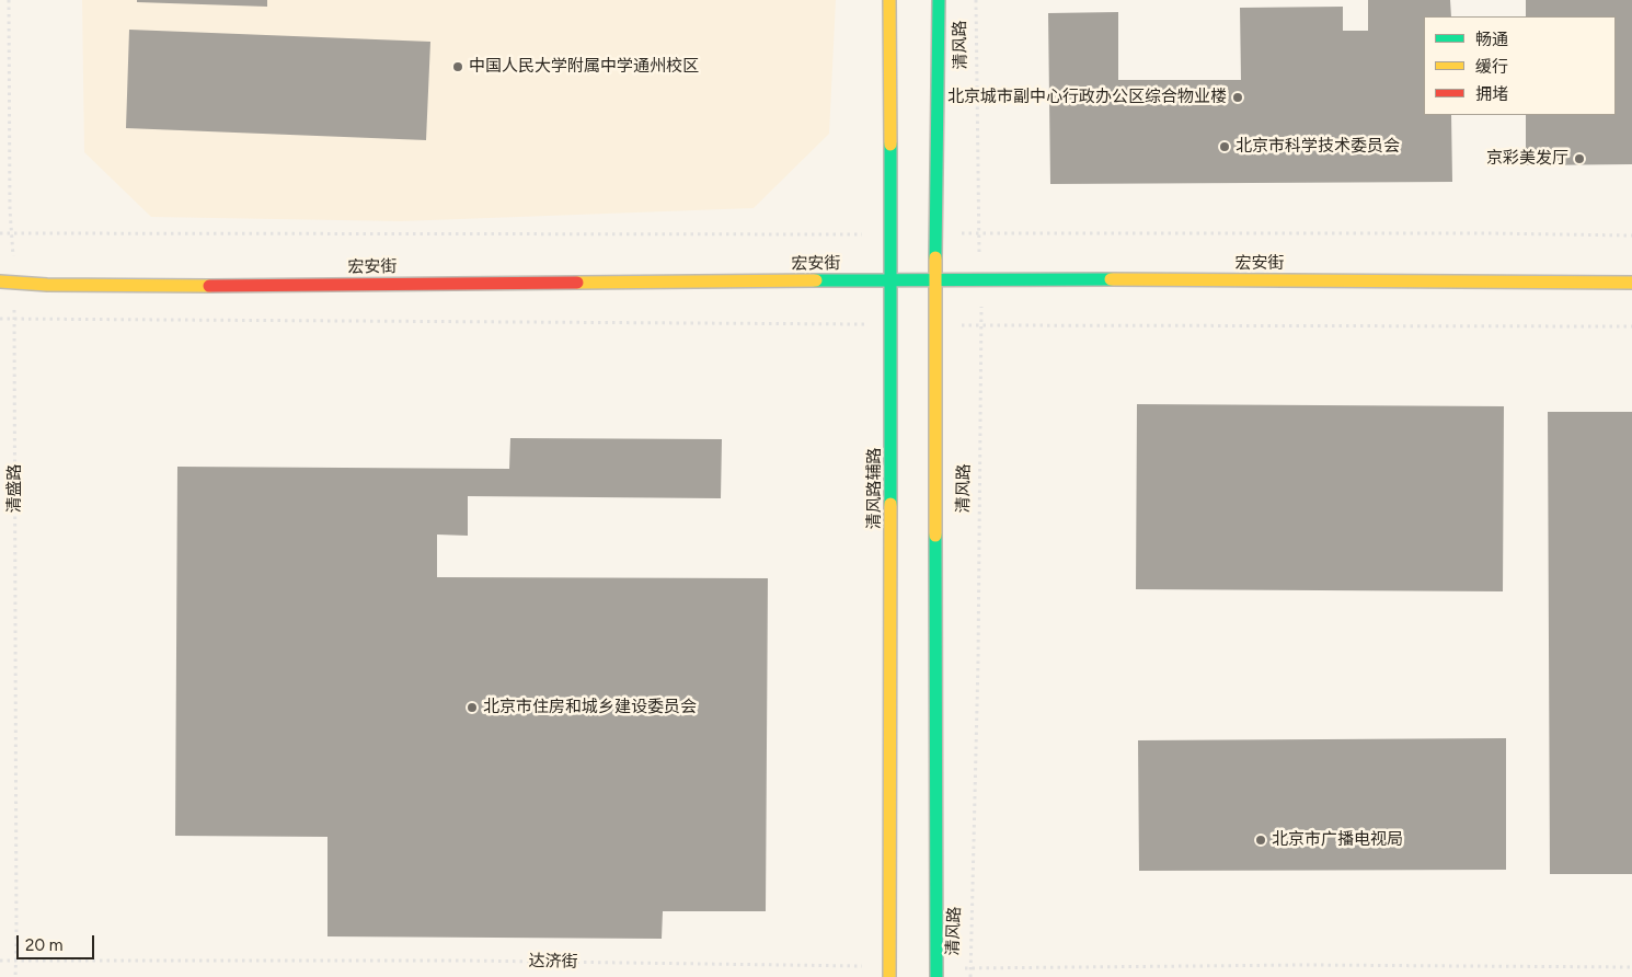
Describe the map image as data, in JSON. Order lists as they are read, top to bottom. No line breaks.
{"streets":{"street":["清风路","宏安街","清风路辅路"],"path":["清盛路","达济街"]},"crossings":[["清风路","宏安街"],["宏安街","清盛路"],["宏安街","清风路辅路"],["清盛路","达济街"],["清风路辅路","达济街"]],"places":["中国人民大学附属中学通州校区","北京城市副中心行政办公区综合物业楼","北京市科学技术委员会","京彩美发厅","北京市住房和城乡建设委员会","北京市广播电视局"],"legend":["畅通","缓行","拥堵"],"scale_bar":"20 m"}
